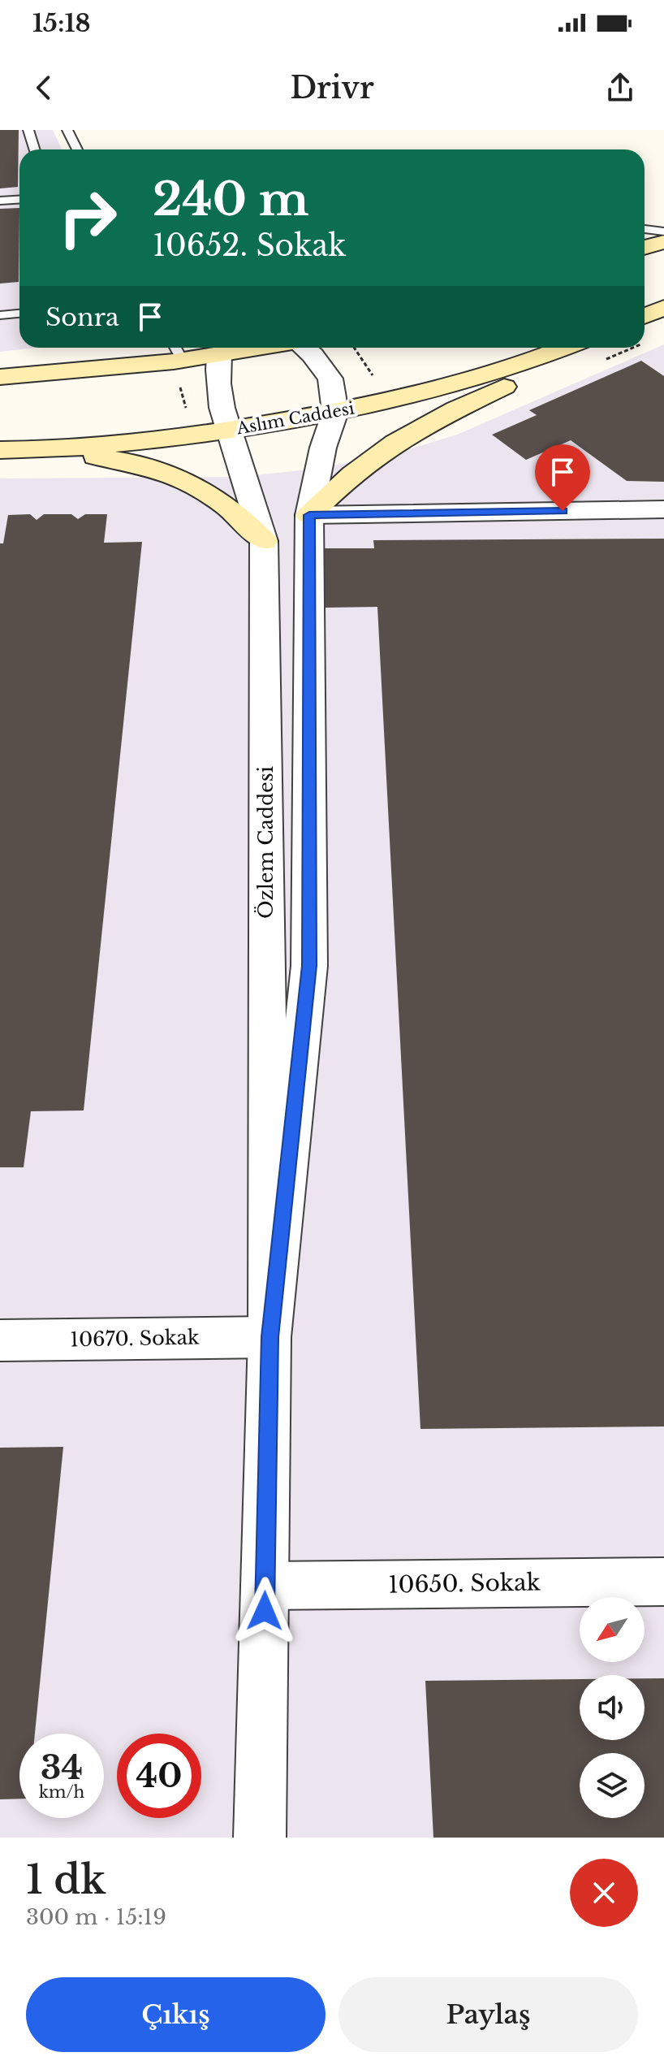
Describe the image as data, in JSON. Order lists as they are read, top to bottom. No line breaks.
{"streets":{"main road":["Aslım Caddesi"],"street":["Özlem Caddesi","10670. Sokak","10650. Sokak"]},"crossings":[["Aslım Caddesi","Özlem Caddesi"],["Özlem Caddesi","10670. Sokak"],["Özlem Caddesi","10650. Sokak"]],"north":"bottom left","page":{"status":"15:18","header":"Drivr","turn":["240 m","10652. Sokak"],"then":"Sonra","speed":"34 km/h","limit":"40","heading":["1 dk","300 m · 15:19"],"buttons":["Çıkış","Paylaş"]}}
